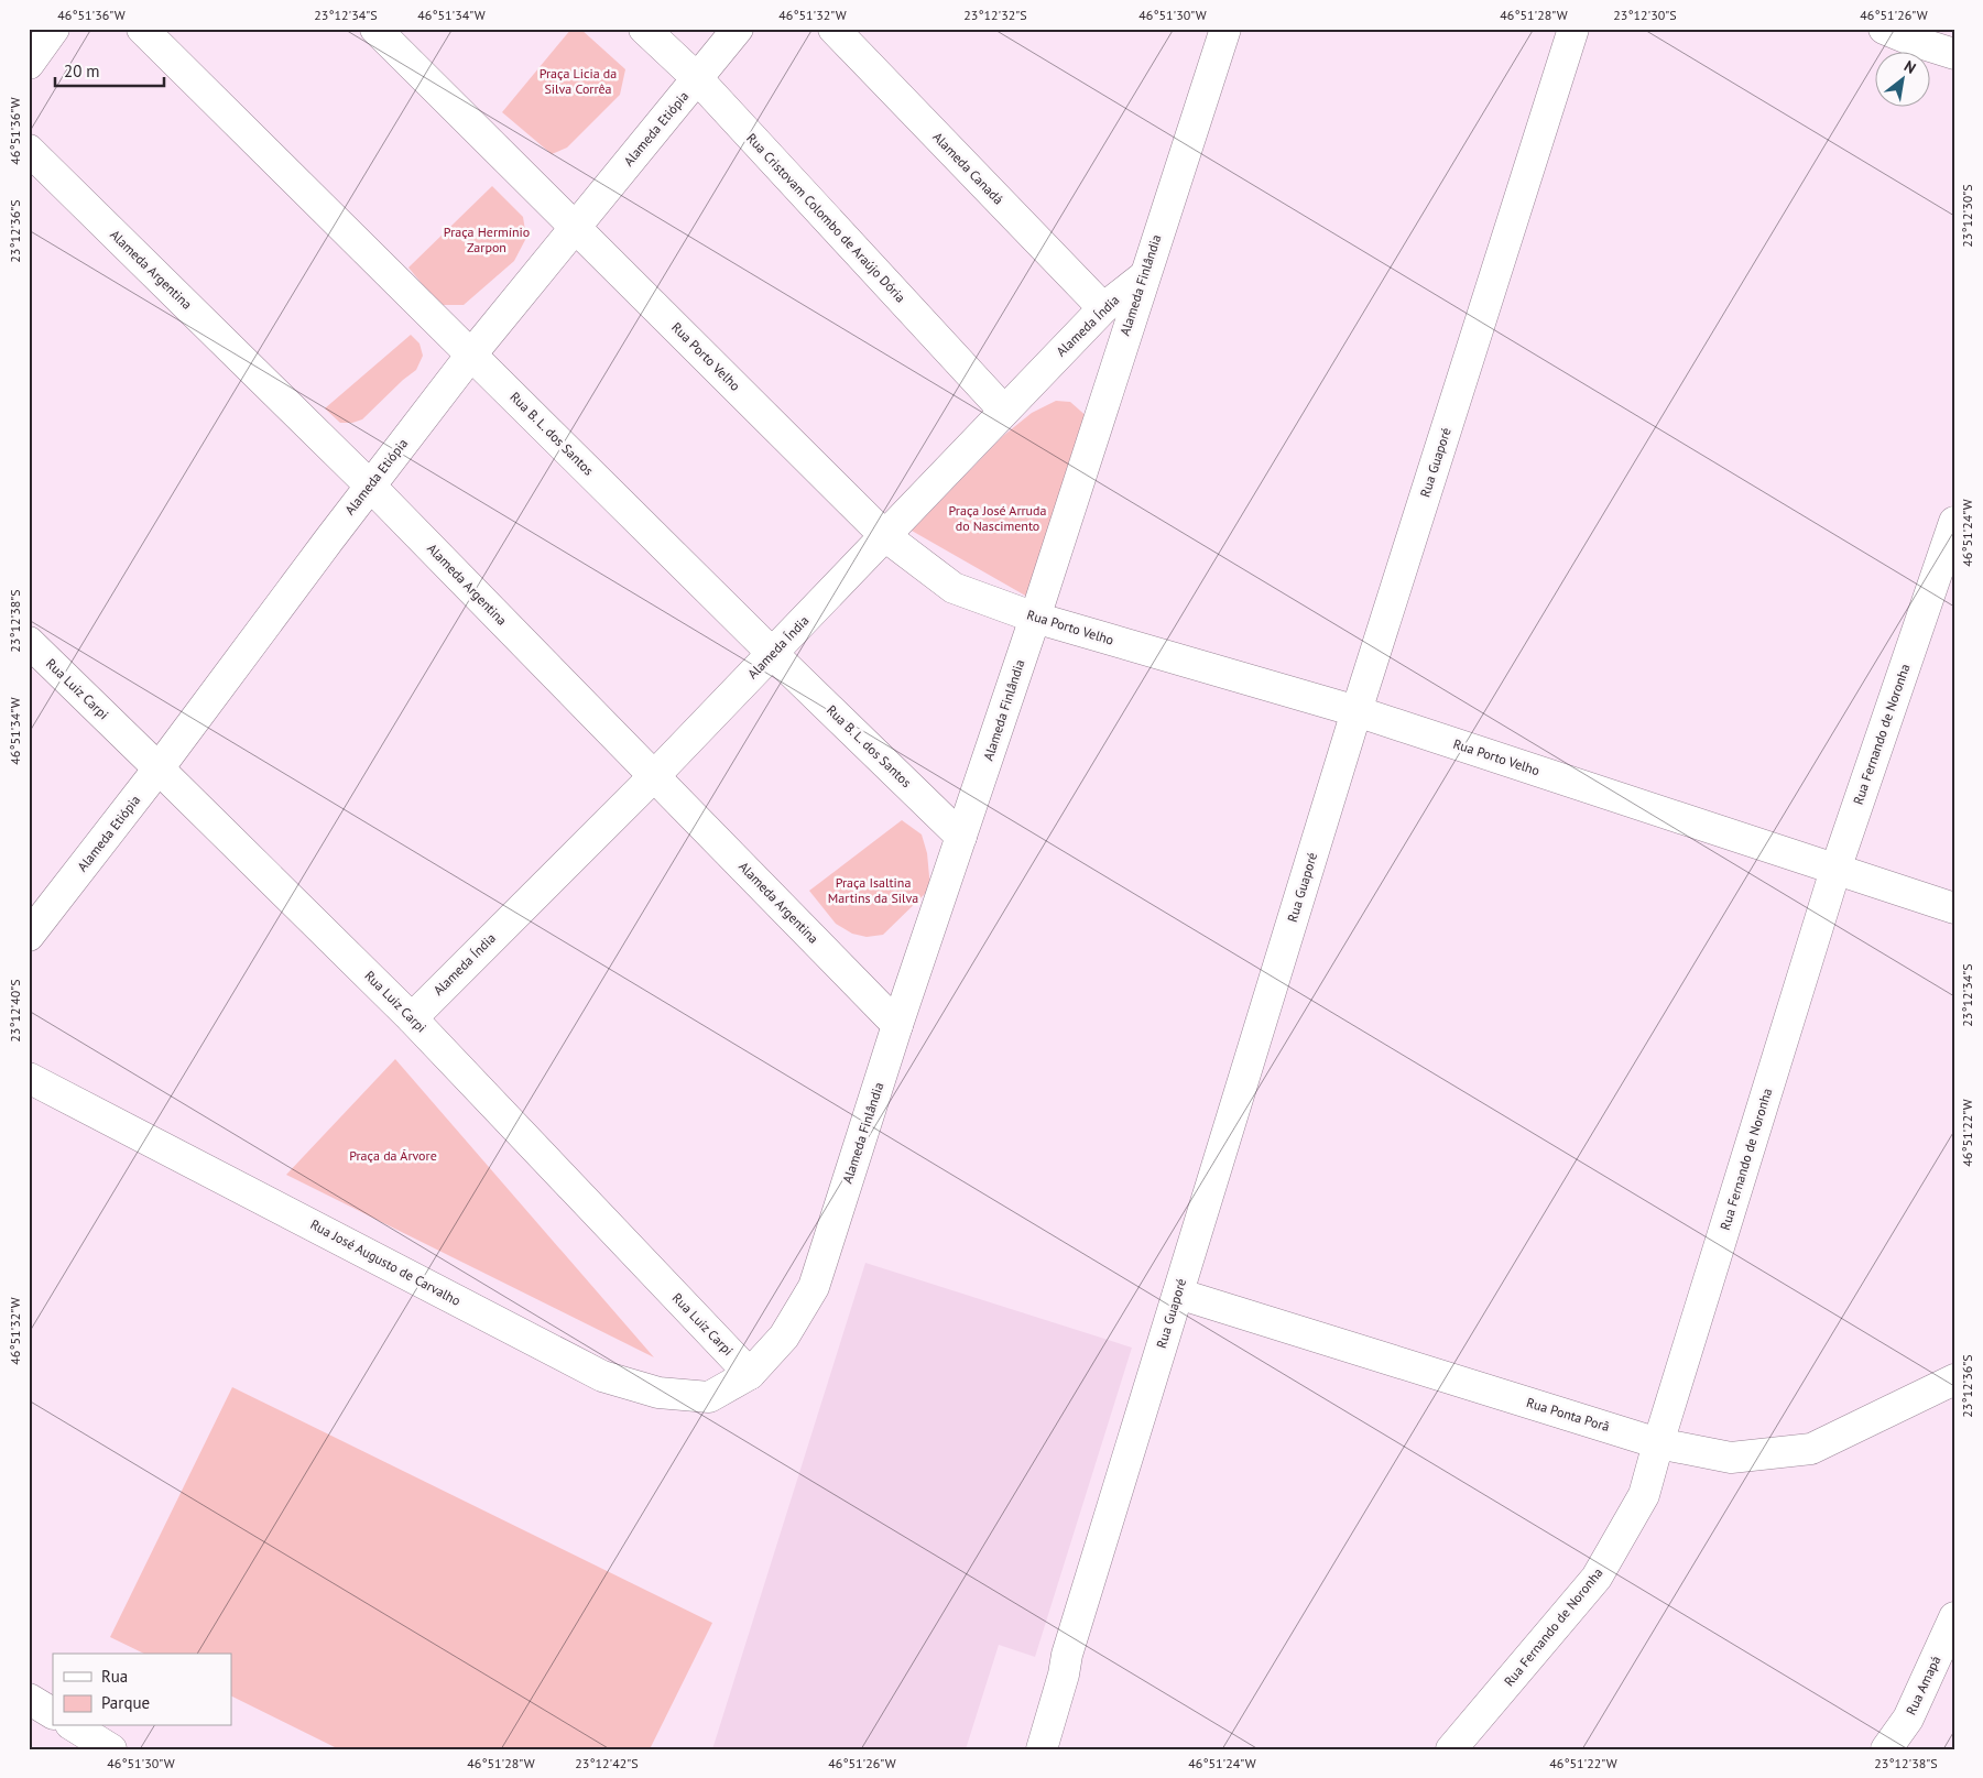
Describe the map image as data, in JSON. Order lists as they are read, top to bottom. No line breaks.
{"streets":{"street":["Alameda Etiópia","Alameda Canadá","Rua Cristovam Colombo de Araújo Dória","Alameda Argentina","Alameda Finlândia","Alameda Índia","Rua Porto Velho","Rua B. L. dos Santos","Rua Guaporé","Rua Luiz Carpi","Rua Fernando de Noronha","Rua José Augusto de Carvalho","Rua Ponta Porã","Rua Amapá"]},"crossings":[["Alameda Etiópia","Rua Cristovam Colombo de Araújo Dória"],["Alameda Etiópia","Alameda Argentina"],["Alameda Etiópia","Rua Porto Velho"],["Alameda Etiópia","Rua B. L. dos Santos"],["Alameda Etiópia","Rua Luiz Carpi"],["Alameda Canadá","Alameda Índia"],["Rua Cristovam Colombo de Araújo Dória","Alameda Índia"],["Alameda Argentina","Alameda Finlândia"],["Alameda Argentina","Alameda Índia"],["Alameda Finlândia","Alameda Índia"],["Alameda Finlândia","Rua Porto Velho"],["Alameda Finlândia","Rua B. L. dos Santos"],["Alameda Finlândia","Rua Luiz Carpi"],["Alameda Finlândia","Rua José Augusto de Carvalho"],["Alameda Índia","Rua Porto Velho"],["Alameda Índia","Rua B. L. dos Santos"],["Alameda Índia","Rua Luiz Carpi"],["Rua Porto Velho","Rua Guaporé"],["Rua Porto Velho","Rua Fernando de Noronha"],["Rua Guaporé","Rua Ponta Porã"],["Rua Luiz Carpi","Rua José Augusto de Carvalho"],["Rua Fernando de Noronha","Rua Ponta Porã"]],"parks":["Praça Licia da Silva Corrêa","Praça Hermínio Zarpon","Praça José Arruda do Nascimento","Praça Isaltina Martins da Silva","Praça da Árvore"],"legend":["Rua","Parque"],"scale_bar":"20 m","north":"top right","coordinates":["46°51'36\"W","23°12'34\"S","46°51'34\"W","46°51'32\"W","23°12'32\"S","46°51'30\"W","46°51'28\"W","23°12'30\"S","46°51'26\"W","23°12'36\"S","46°51'24\"W","23°12'38\"S","23°12'40\"S","46°51'22\"W","23°12'42\"S"]}
